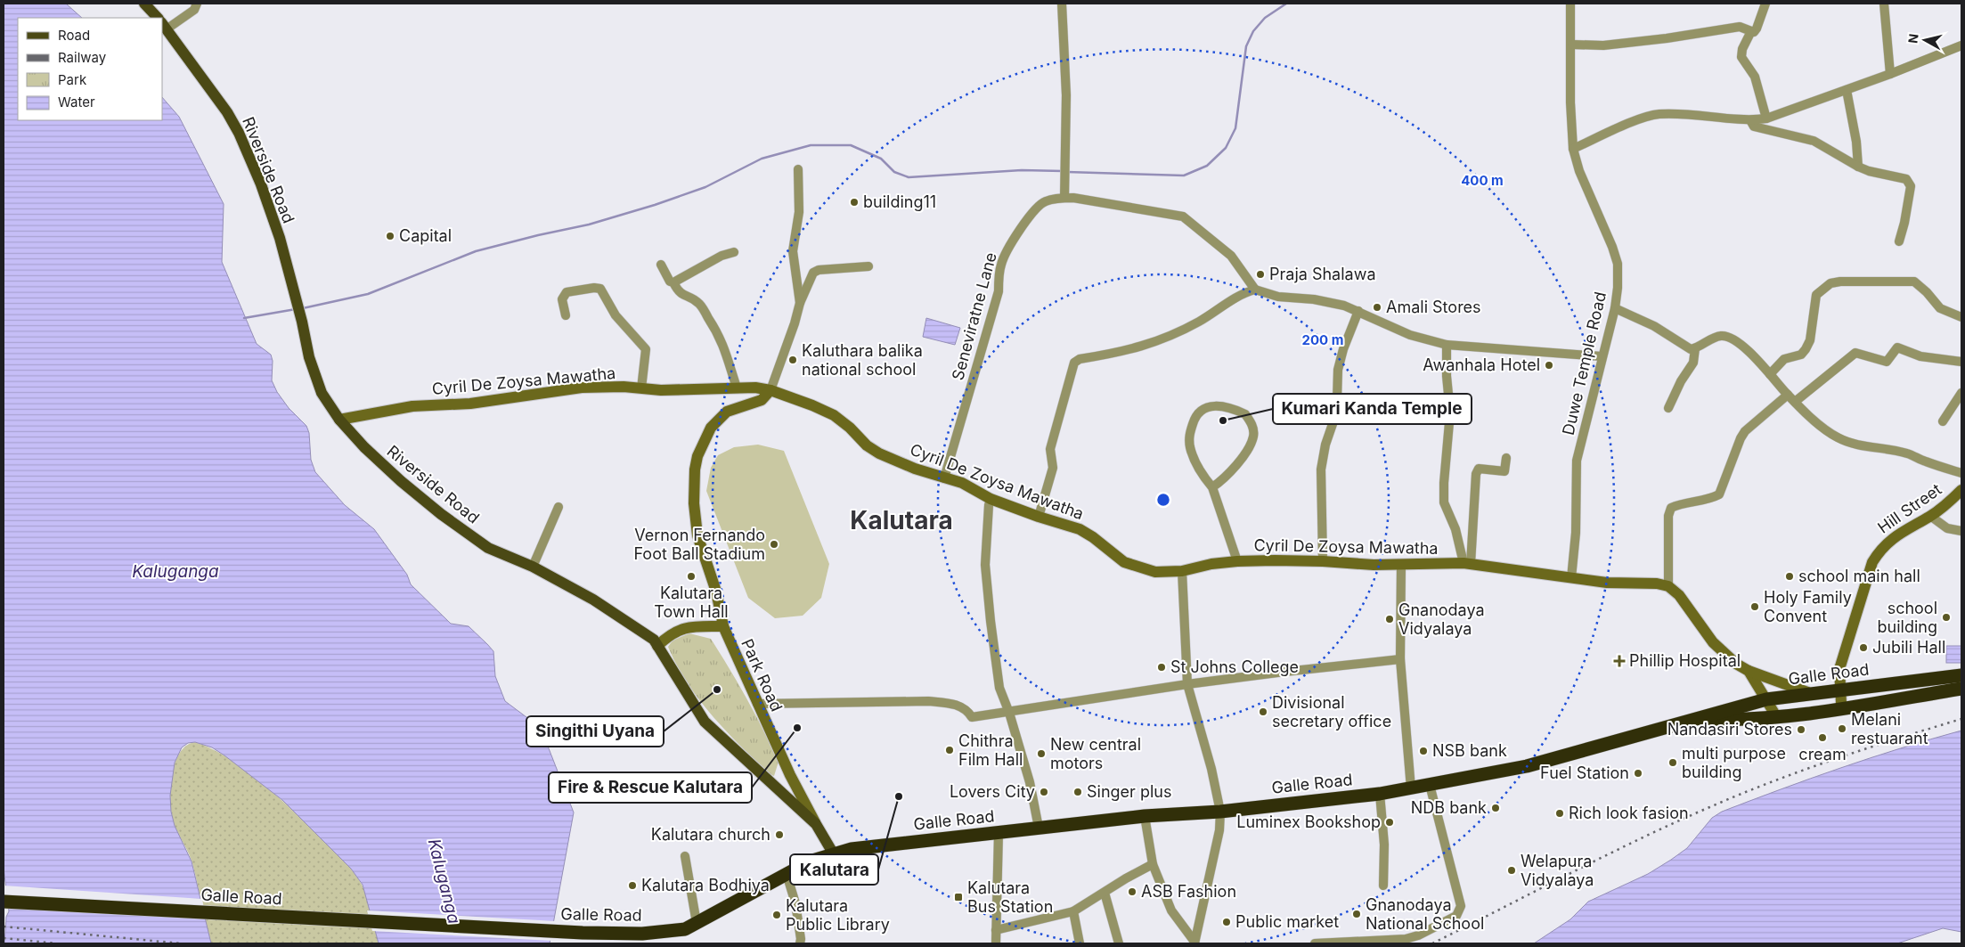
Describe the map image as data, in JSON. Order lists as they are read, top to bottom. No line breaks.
{"streets":{"highway":["Galle Road"],"main road":["Riverside Road"],"street":["Seneviratne Lane","Duwe Temple Road","Cyril De Zoysa Mawatha","Hill Street","Park Road"]},"crossings":[["Riverside Road","Cyril De Zoysa Mawatha"],["Riverside Road","Galle Road"],["Riverside Road","Park Road"],["Seneviratne Lane","Cyril De Zoysa Mawatha"],["Duwe Temple Road","Cyril De Zoysa Mawatha"],["Hill Street","Galle Road"]],"districts":["Kalutara"],"water":["Kaluganga"],"places":{"other":["building11","Capital","Praja Shalawa","Amali Stores","Kaluthara balika national school","Awanhala Hotel","Kumari Kanda Temple","Vernon Fernando Foot Ball Stadium","Kalutara Town Hall","school main hall","Holy Family Convent","school building","Gnanodaya Vidyalaya","Jubili Hall","St Johns College","Singithi Uyana","Divisional secretary office","Fire & Rescue Kalutara","Melani restuarant","Nandasiri Stores","cream","Chithra Film Hall","NSB bank","New central motors","multi purpose building","Fuel Station","Lovers City","Singer plus","Kalutara","NDB bank","Rich look fasion","Luminex Bookshop","Kalutara church","Welapura Vidyalaya","Kalutara Bodhiya","ASB Fashion","Gnanodaya National School","Kalutara Public Library","Public market"],"health":["Phillip Hospital"],"transit":["Kalutara Bus Station"]},"legend":["Road","Railway","Park","Water"],"north":"left","rings":["400 m","200 m"]}
